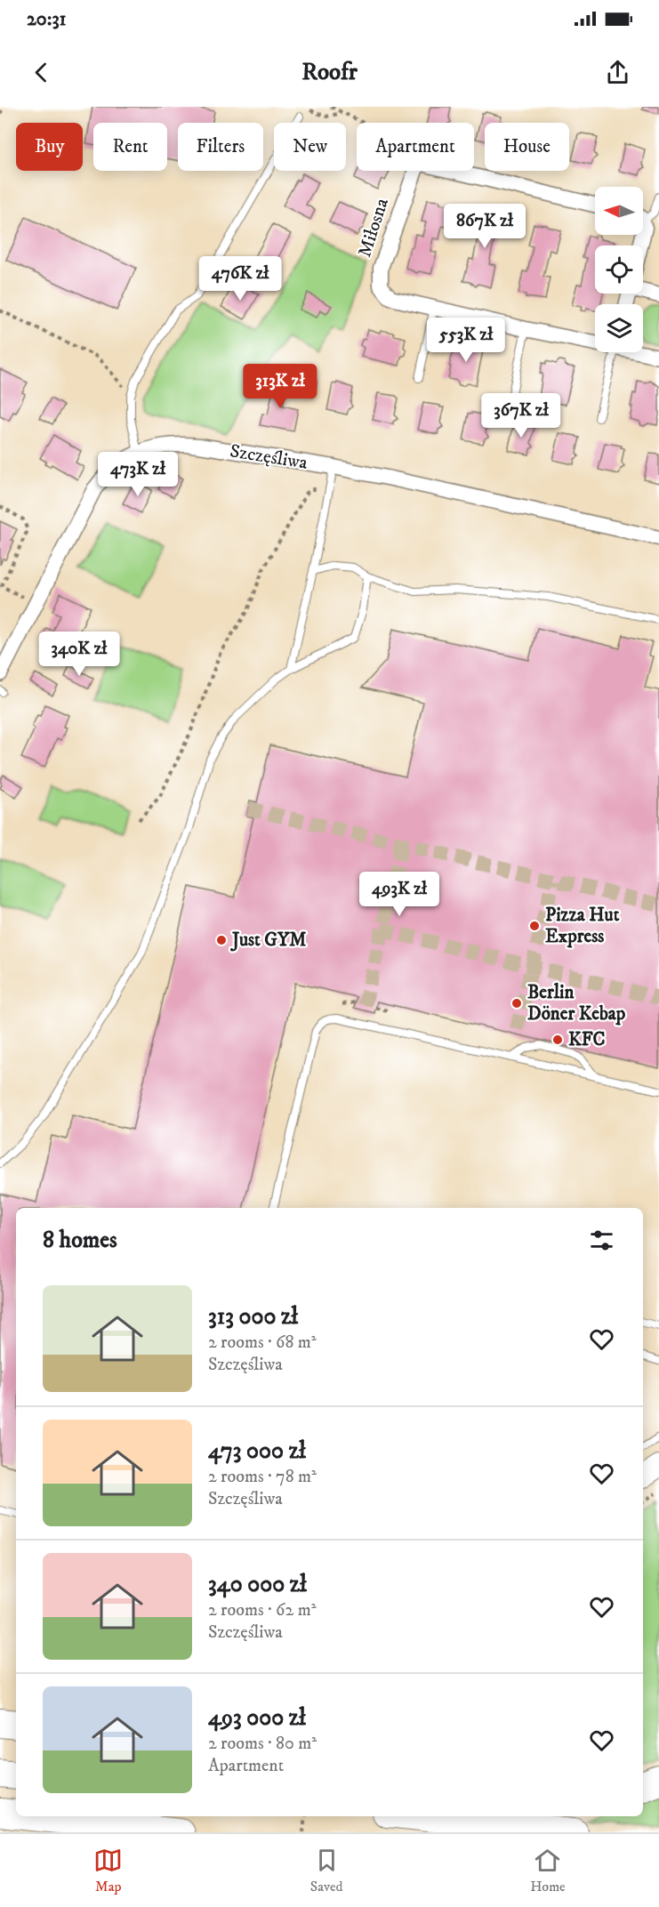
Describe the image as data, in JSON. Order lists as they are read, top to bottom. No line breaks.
{"streets":{"street":["Miłosna","Szczęśliwa"]},"places":["Pizza Hut Express","Just GYM","Berlin Döner Kebap","KFC"],"north":"left","page":{"status":"20:31","header":"Roofr","chip":["Buy","Rent","Filters","New","Apartment","House"],"price":["867K zł","476K zł","553K zł","313K zł","367K zł","473K zł","340K zł","493K zł"],"heading":"8 homes","list":[{"name":"313 000 zł","note":"2 rooms · 68 m² · Szczęśliwa"},{"name":"473 000 zł","note":"2 rooms · 78 m² · Szczęśliwa"},{"name":"340 000 zł","note":"2 rooms · 62 m² · Szczęśliwa"},{"name":"493 000 zł","note":"2 rooms · 80 m² · Apartment"}],"tabs":["Map","Saved","Home"]}}
